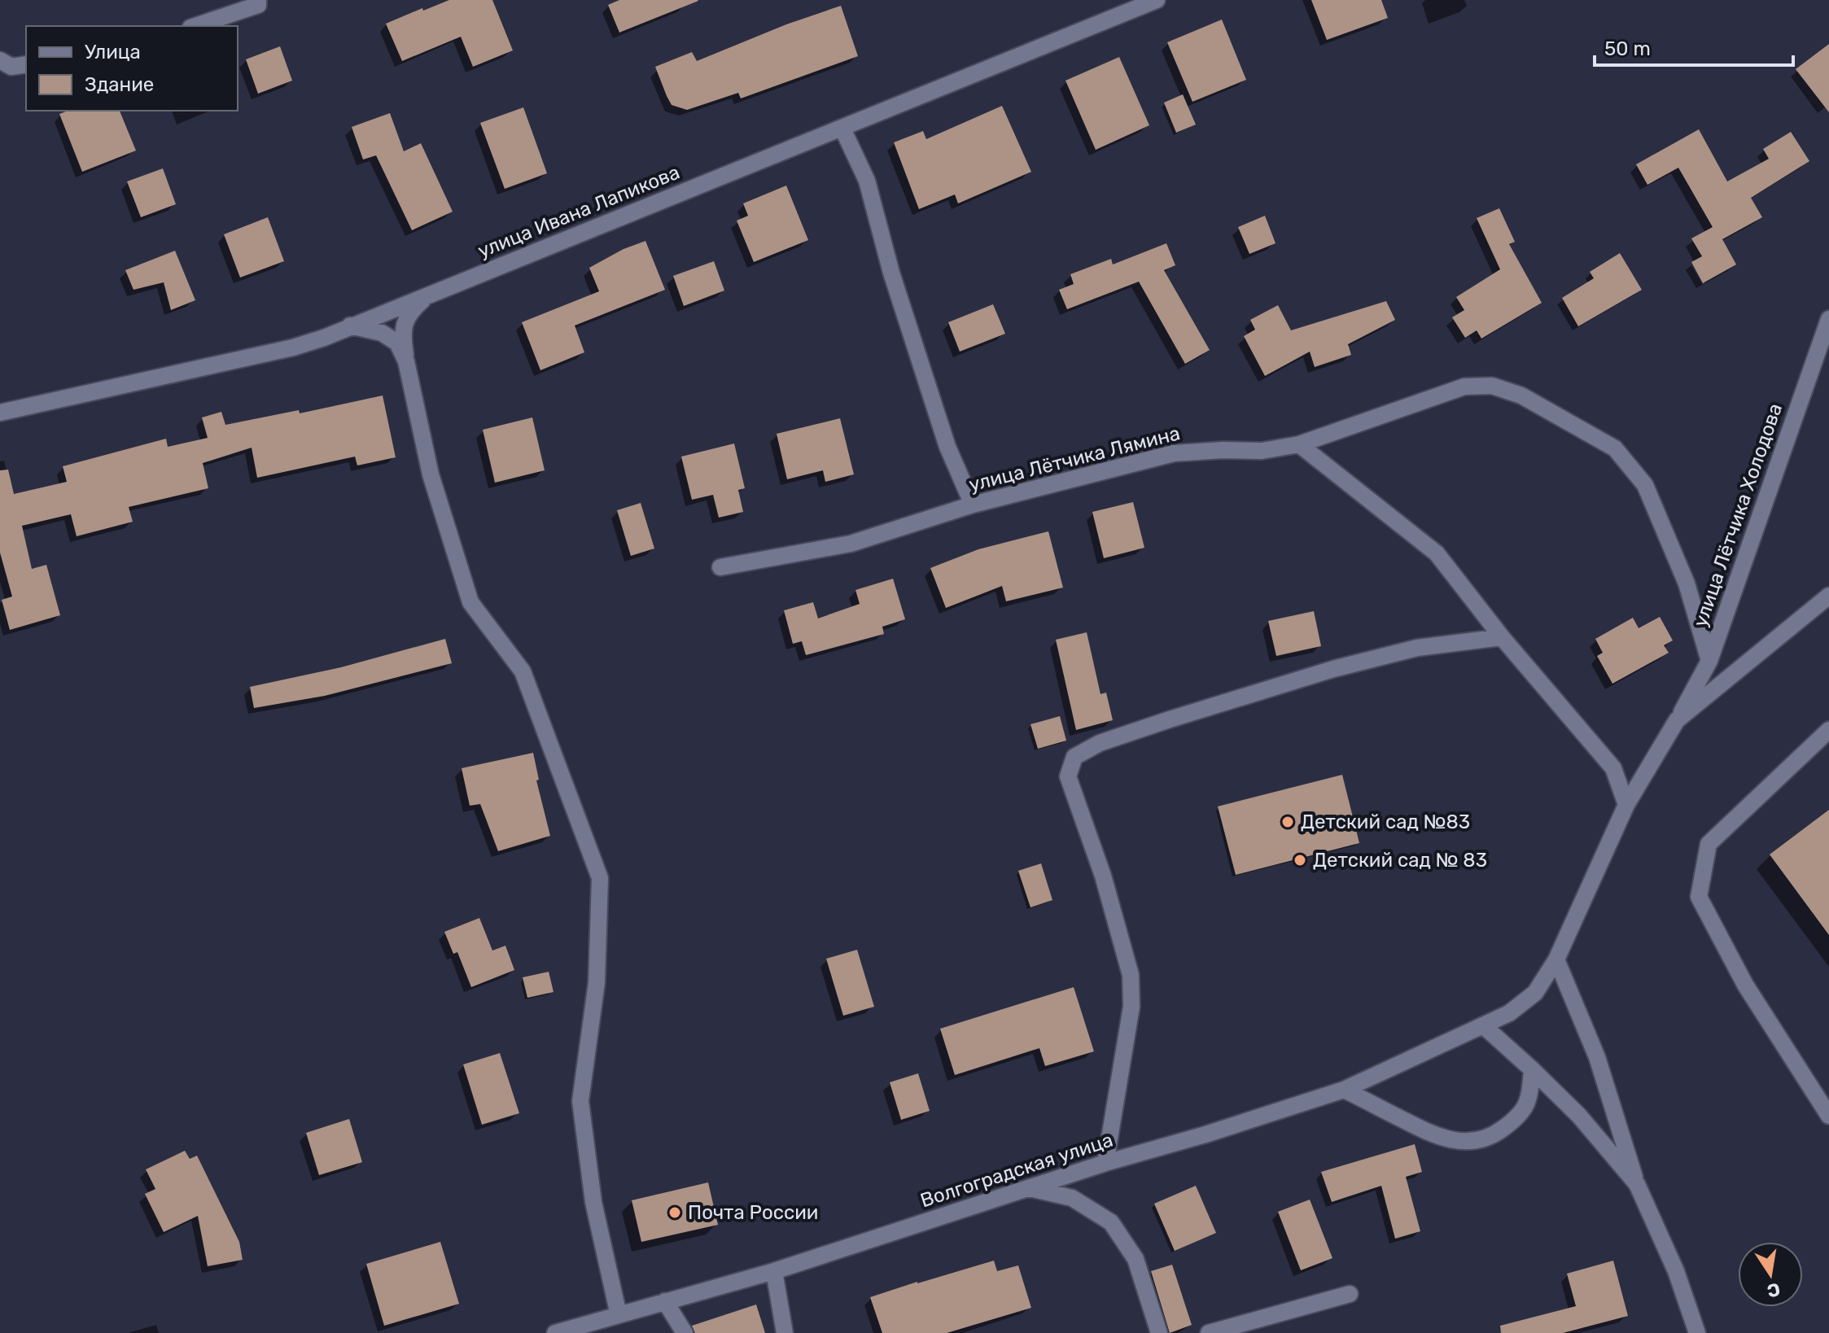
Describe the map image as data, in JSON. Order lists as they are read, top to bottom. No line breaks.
{"streets":{"street":["улица Ивана Лапикова","улица Лётчика Лямина","улица Лётчика Холодова","Волгоградская улица"]},"crossings":[["улица Лётчика Лямина","улица Лётчика Холодова"],["улица Лётчика Холодова","Волгоградская улица"]],"places":["Детский сад №83","Детский сад № 83","Почта России"],"legend":["Улица","Здание"],"scale_bar":"50 m","north":"bottom"}
